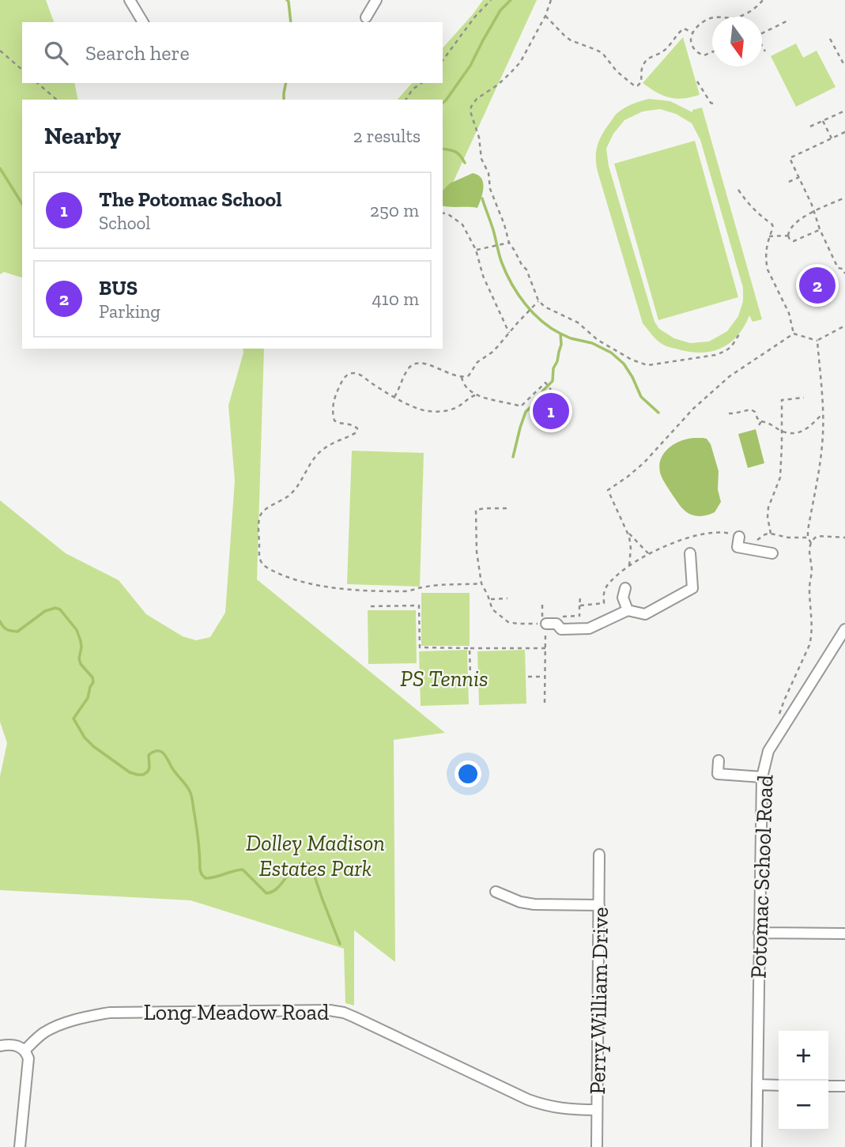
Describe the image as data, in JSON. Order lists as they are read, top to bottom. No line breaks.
{"streets":{"street":["Potomac School Road","Perry William Drive","Long Meadow Road"]},"crossings":[["Perry William Drive","Long Meadow Road"]],"parks":["PS Tennis","Dolley Madison Estates Park"],"north":"bottom","page":{"search":"Search here","heading":["Nearby","2 results"],"list":[{"mark":"1","name":"The Potomac School","note":"School","value":"250 m"},{"mark":"2","name":"BUS","note":"Parking","value":"410 m"}],"pins":["2","1"],"map_buttons":["+","−"]}}
